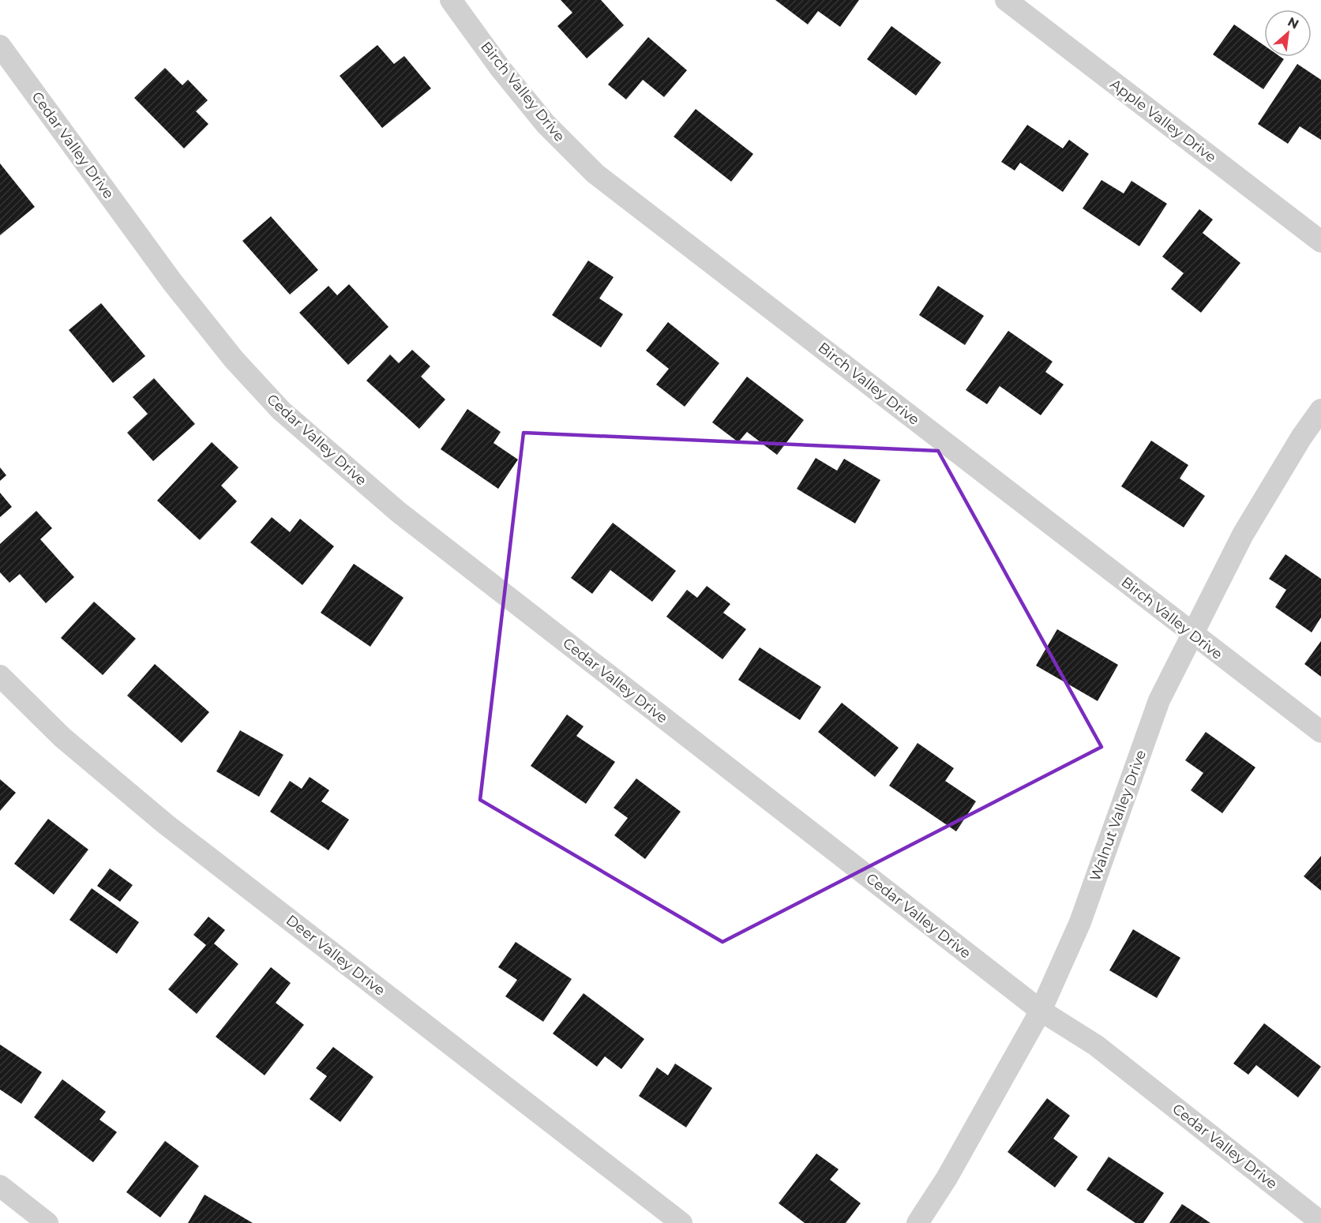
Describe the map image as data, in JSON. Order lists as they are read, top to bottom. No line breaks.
{"streets":{"street":["Birch Valley Drive","Apple Valley Drive","Cedar Valley Drive","Walnut Valley Drive","Deer Valley Drive"]},"crossings":[["Birch Valley Drive","Walnut Valley Drive"],["Cedar Valley Drive","Walnut Valley Drive"]],"north":"top right"}
